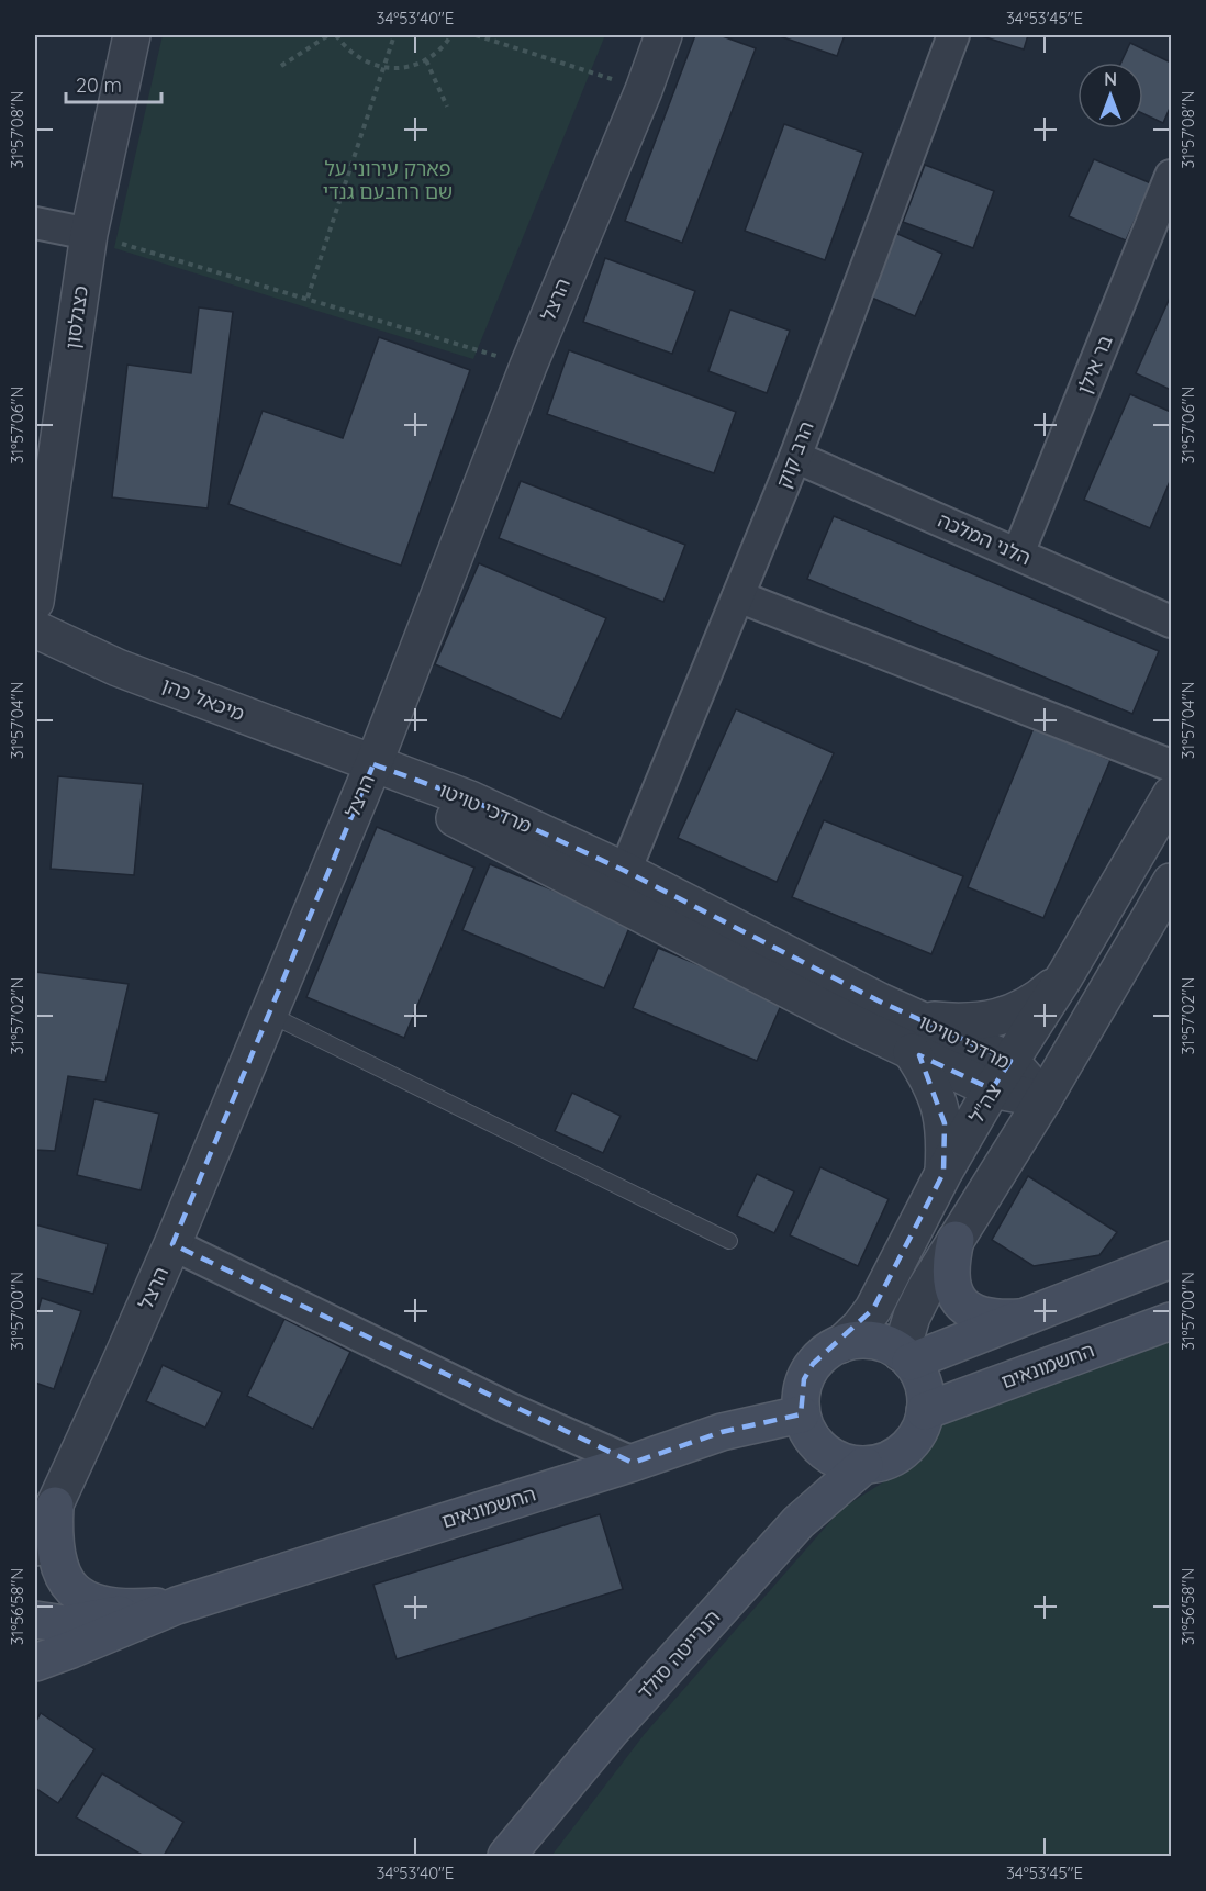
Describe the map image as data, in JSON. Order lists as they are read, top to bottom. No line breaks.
{"streets":{"main road":["החשמונאים","הנרייטה סולד"],"street":["הרצל","כצנלסון","בר אילן","הרב קוק","הלני המלכה","מיכאל כהן","מרדכי טויטו","צה\"ל"]},"crossings":[["הרצל","מיכאל כהן"],["הרצל","מרדכי טויטו"],["בר אילן","הלני המלכה"],["הרב קוק","הלני המלכה"],["הרב קוק","מרדכי טויטו"],["מיכאל כהן","מרדכי טויטו"],["מרדכי טויטו","צה\"ל"],["צה\"ל","החשמונאים"],["צה\"ל","הנרייטה סולד"],["החשמונאים","הנרייטה סולד"]],"parks":["פארק עירוני על שם רחבעם גנדי"],"scale_bar":"20 m","north":"top","coordinates":["34°53'40\"E","34°53'45\"E","31°57'08\"N","31°57'06\"N","31°57'04\"N","31°57'02\"N","31°57'00\"N","31°56'58\"N"]}
